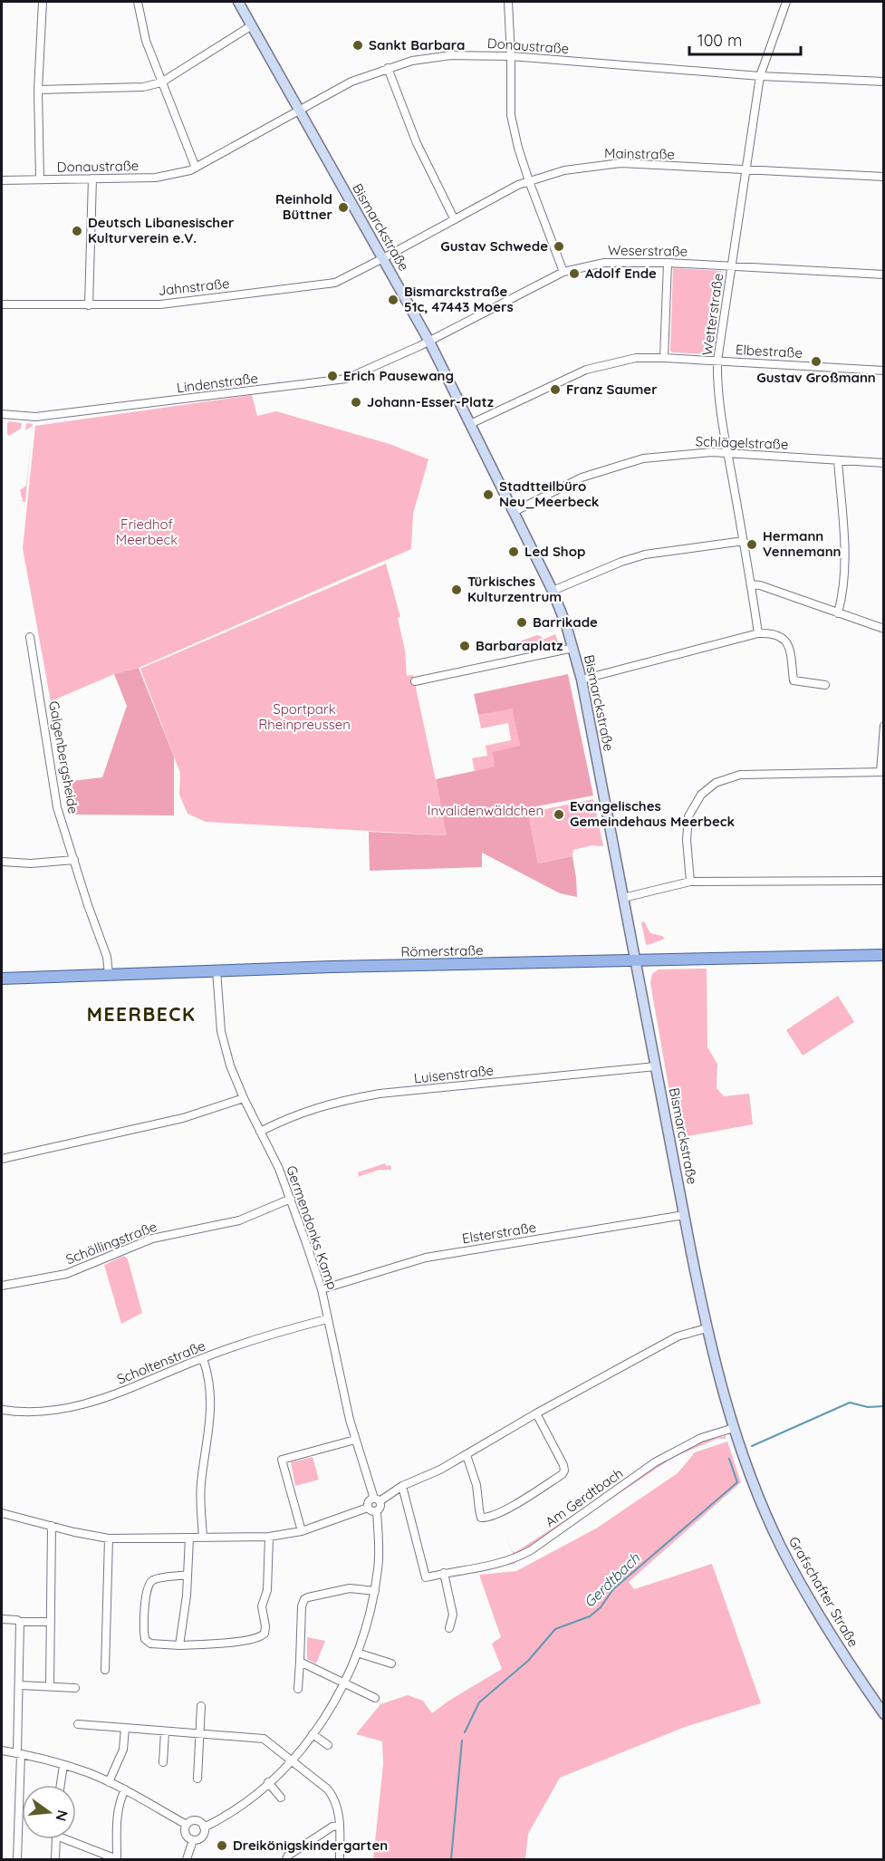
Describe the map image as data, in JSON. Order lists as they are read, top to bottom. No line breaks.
{"streets":{"main road":["Bismarckstraße","Römerstraße","Grafschafter Straße"],"street":["Donaustraße","Mainstraße","Weserstraße","Jahnstraße","Wetterstraße","Elbestraße","Lindenstraße","Schlägelstraße","Galgenbergsheide","Luisenstraße","Germendonks Kamp","Elsterstraße","Schöllingstraße","Scholtenstraße","Am Gerdtbach"]},"crossings":[["Donaustraße","Bismarckstraße"],["Donaustraße","Wetterstraße"],["Mainstraße","Bismarckstraße"],["Mainstraße","Jahnstraße"],["Mainstraße","Wetterstraße"],["Bismarckstraße","Weserstraße"],["Bismarckstraße","Jahnstraße"],["Bismarckstraße","Elbestraße"],["Bismarckstraße","Lindenstraße"],["Bismarckstraße","Schlägelstraße"],["Bismarckstraße","Römerstraße"],["Bismarckstraße","Luisenstraße"],["Bismarckstraße","Elsterstraße"],["Bismarckstraße","Am Gerdtbach"],["Bismarckstraße","Grafschafter Straße"],["Weserstraße","Wetterstraße"],["Weserstraße","Lindenstraße"],["Wetterstraße","Elbestraße"],["Wetterstraße","Schlägelstraße"],["Galgenbergsheide","Römerstraße"],["Römerstraße","Germendonks Kamp"],["Luisenstraße","Germendonks Kamp"],["Germendonks Kamp","Elsterstraße"],["Germendonks Kamp","Schöllingstraße"],["Germendonks Kamp","Scholtenstraße"]],"districts":["MEERBECK"],"water":["Gerdtbach"],"parks":["Friedhof Meerbeck","Sportpark Rheinpreussen","Invalidenwäldchen"],"places":["Sankt Barbara","Reinhold Büttner","Deutsch Libanesischer Kulturverein e.V.","Gustav Schwede","Adolf Ende","Bismarckstraße 51c, 47443 Moers","Gustav Großmann","Erich Pausewang","Franz Saumer","Johann-Esser-Platz","Stadtteilbüro Neu_Meerbeck","Hermann Vennemann","Led Shop","Türkisches Kulturzentrum","Barrikade","Barbaraplatz","Evangelisches Gemeindehaus Meerbeck","Dreikönigskindergarten"],"scale_bar":"100 m","north":"right"}
